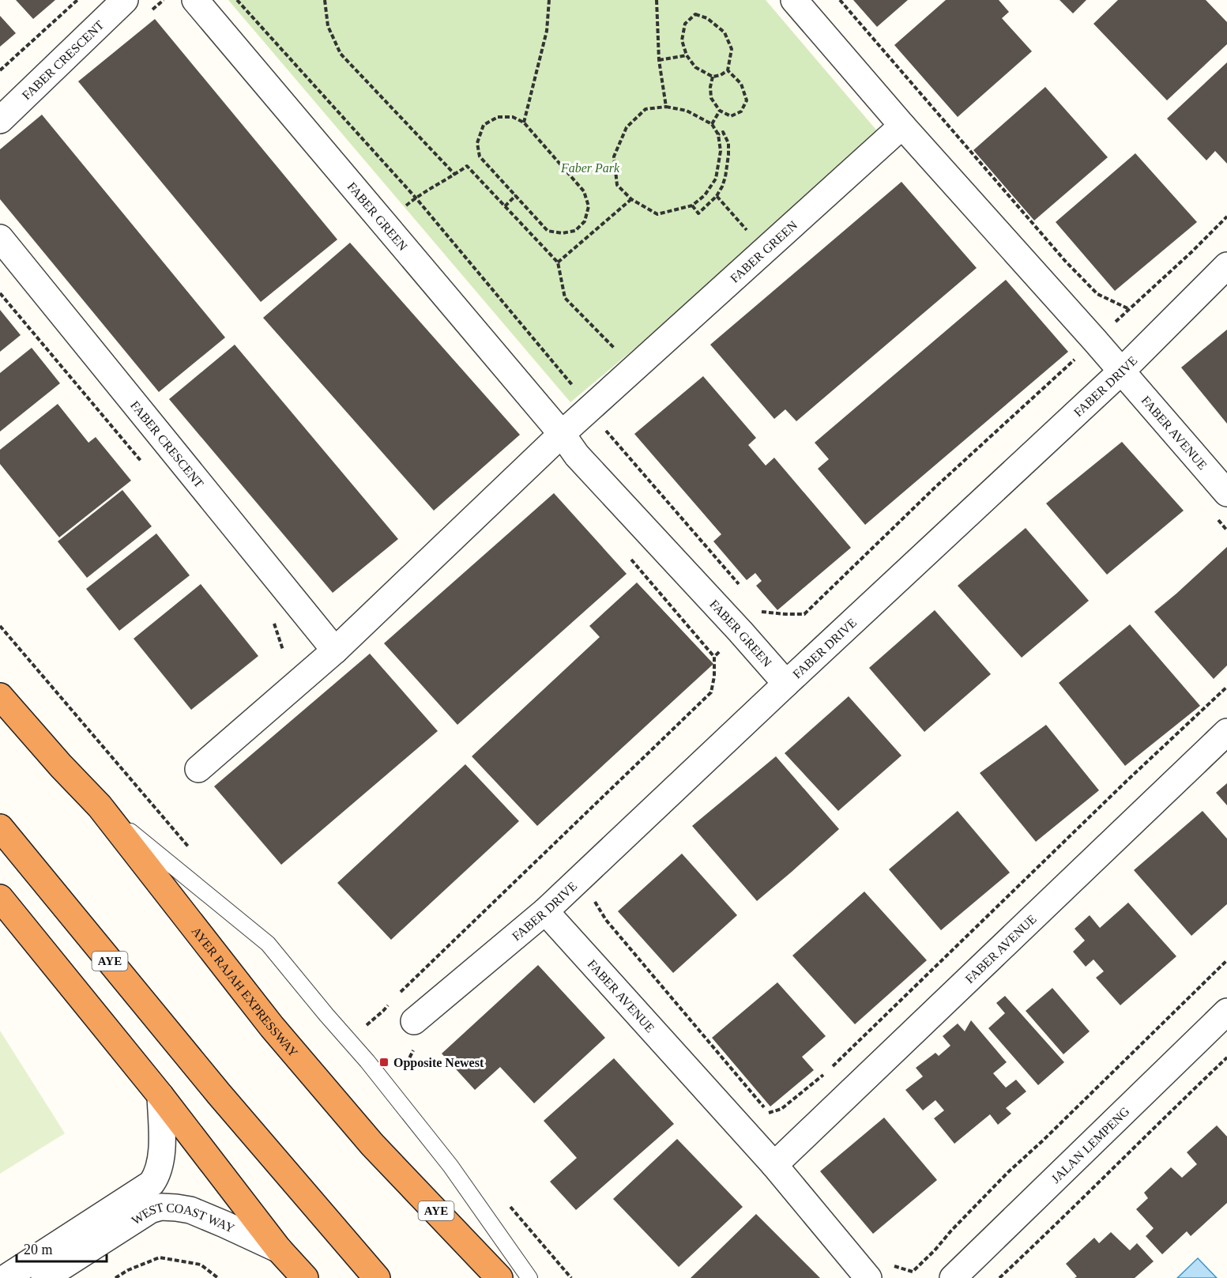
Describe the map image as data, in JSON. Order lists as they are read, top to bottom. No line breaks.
{"streets":{"highway":["AYE","AYER RAJAH EXPRESSWAY"],"street":["FABER CRESCENT","FABER GREEN","FABER DRIVE","FABER AVENUE","JALAN LEMPENG","WEST COAST WAY"]},"crossings":[["FABER GREEN","FABER DRIVE"],["FABER DRIVE","FABER AVENUE"]],"parks":["Faber Park"],"places":{"transit":["Opposite Newest"]},"scale_bar":"20 m"}
